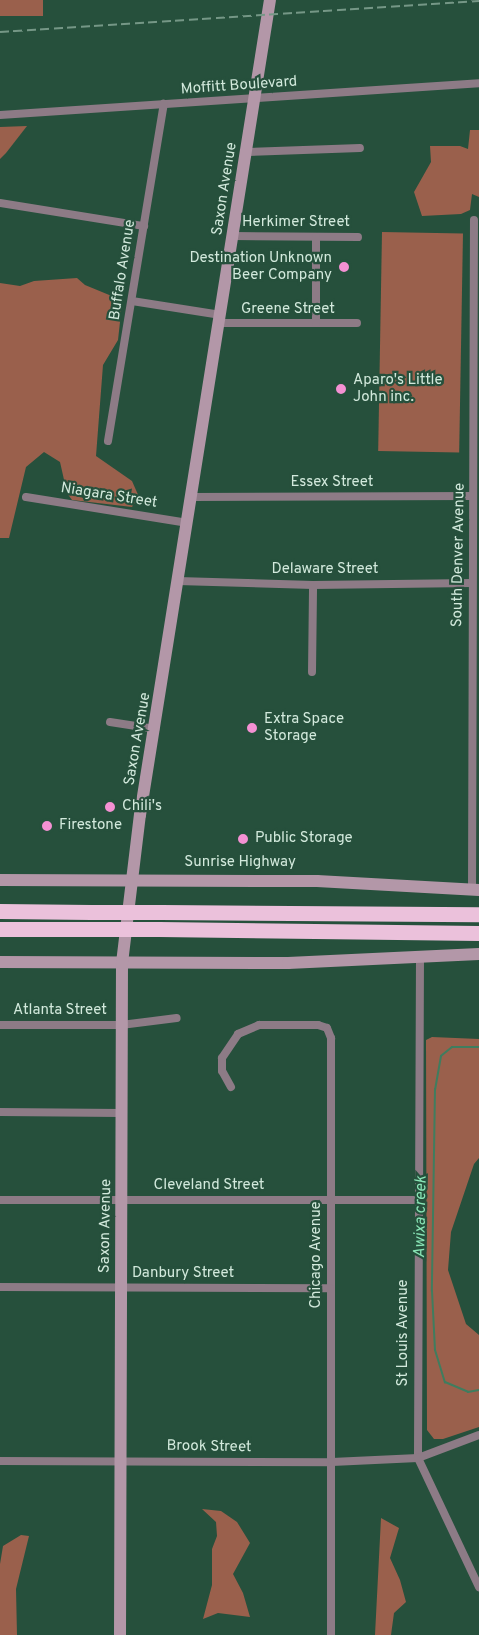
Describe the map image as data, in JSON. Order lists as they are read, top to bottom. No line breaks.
{"streets":{"street":["Moffitt Boulevard","Saxon Avenue","Herkimer Street","Buffalo Avenue","Greene Street","Essex Street","Niagara Street","South Denver Avenue","Delaware Street","Sunrise Highway","Atlanta Street","Cleveland Street","Chicago Avenue","Danbury Street","St Louis Avenue","Brook Street"]},"crossings":[["Moffitt Boulevard","Saxon Avenue"],["Moffitt Boulevard","Buffalo Avenue"],["Saxon Avenue","Herkimer Street"],["Saxon Avenue","Greene Street"],["Saxon Avenue","Essex Street"],["Saxon Avenue","Niagara Street"],["Saxon Avenue","Delaware Street"],["Saxon Avenue","Sunrise Highway"],["Saxon Avenue","Atlanta Street"],["Saxon Avenue","Cleveland Street"],["Saxon Avenue","Danbury Street"],["Saxon Avenue","Brook Street"],["Buffalo Avenue","Greene Street"],["Essex Street","South Denver Avenue"],["South Denver Avenue","Delaware Street"],["South Denver Avenue","Sunrise Highway"],["Cleveland Street","Chicago Avenue"],["Cleveland Street","St Louis Avenue"],["Chicago Avenue","Danbury Street"],["Chicago Avenue","Brook Street"],["St Louis Avenue","Brook Street"]],"water":["Awixa creek"],"places":["Destination Unknown Beer Company","Aparo's Little John inc.","Extra Space Storage","Chili's","Firestone","Public Storage"]}
